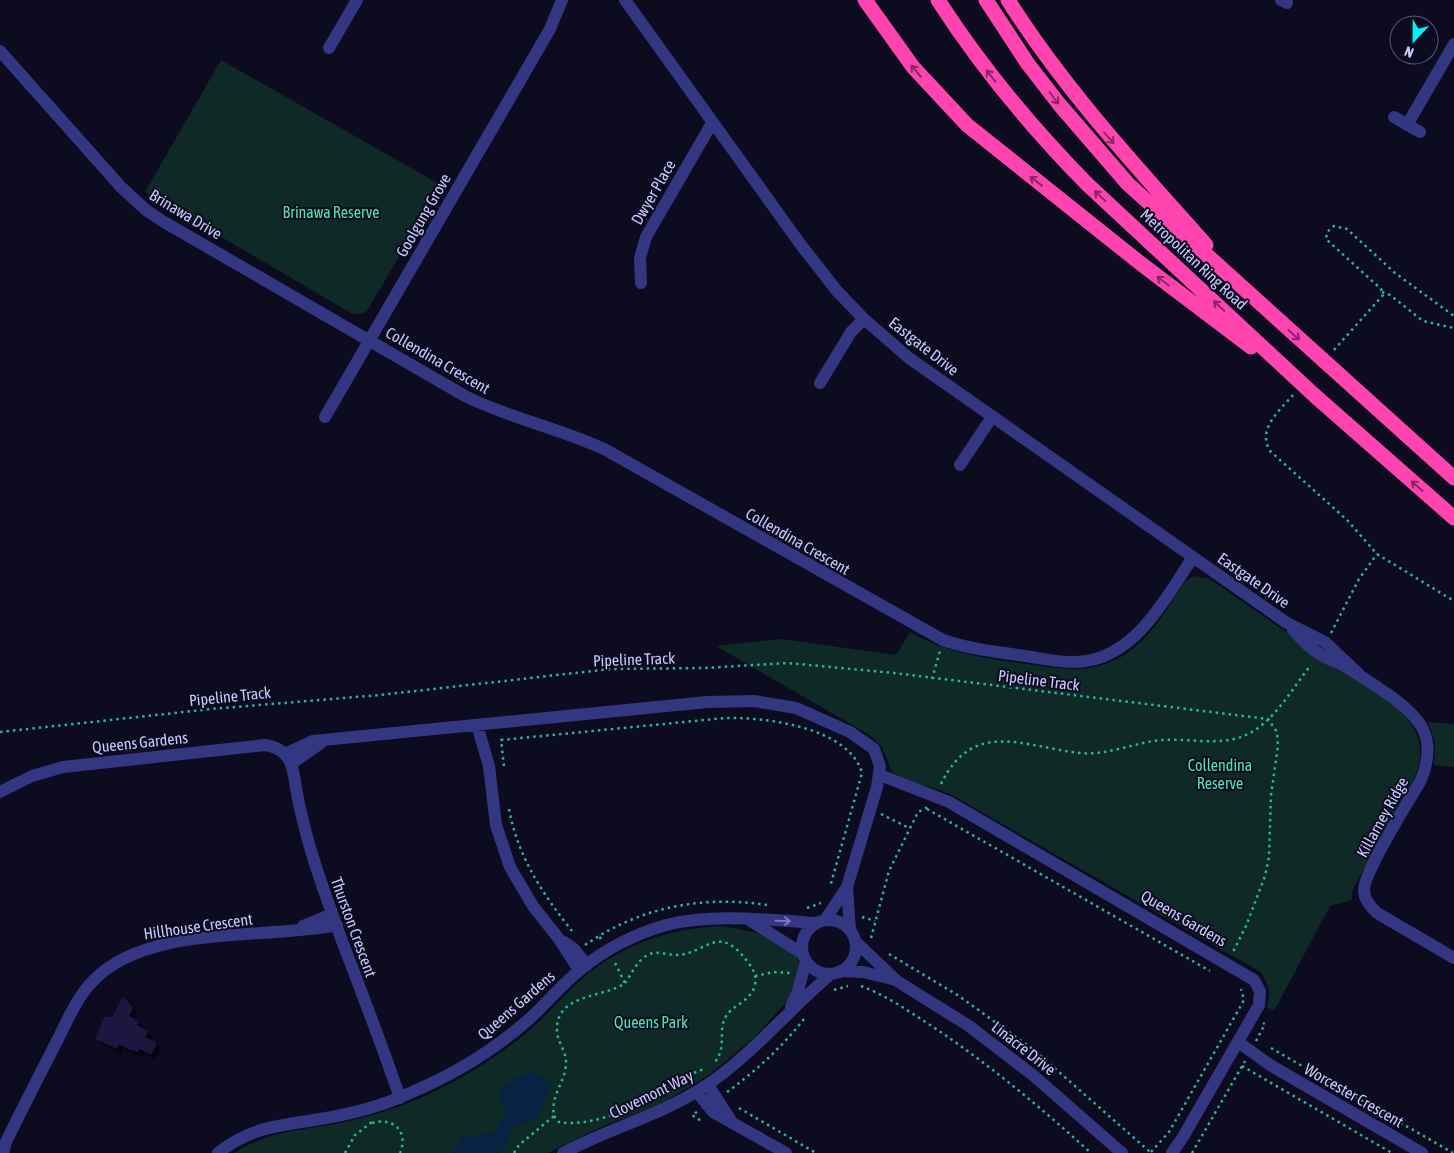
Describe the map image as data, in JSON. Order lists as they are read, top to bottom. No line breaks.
{"streets":{"highway":["Metropolitan Ring Road"],"street":["Dwyer Place","Brinawa Drive","Goolgung Grove","Eastgate Drive","Collendina Crescent","Queens Gardens","Killarney Ridge","Hillhouse Crescent","Thurston Crescent","Linacre Drive","Clovemont Way","Worcester Crescent"],"path":["Pipeline Track"]},"crossings":[["Dwyer Place","Eastgate Drive"],["Brinawa Drive","Goolgung Grove"],["Brinawa Drive","Collendina Crescent"],["Goolgung Grove","Collendina Crescent"],["Eastgate Drive","Collendina Crescent"],["Eastgate Drive","Killarney Ridge"],["Queens Gardens","Thurston Crescent"],["Queens Gardens","Linacre Drive"],["Queens Gardens","Clovemont Way"],["Queens Gardens","Worcester Crescent"],["Hillhouse Crescent","Thurston Crescent"],["Linacre Drive","Clovemont Way"]],"parks":["Brinawa Reserve","Collendina Reserve","Queens Park"],"north":"bottom"}
